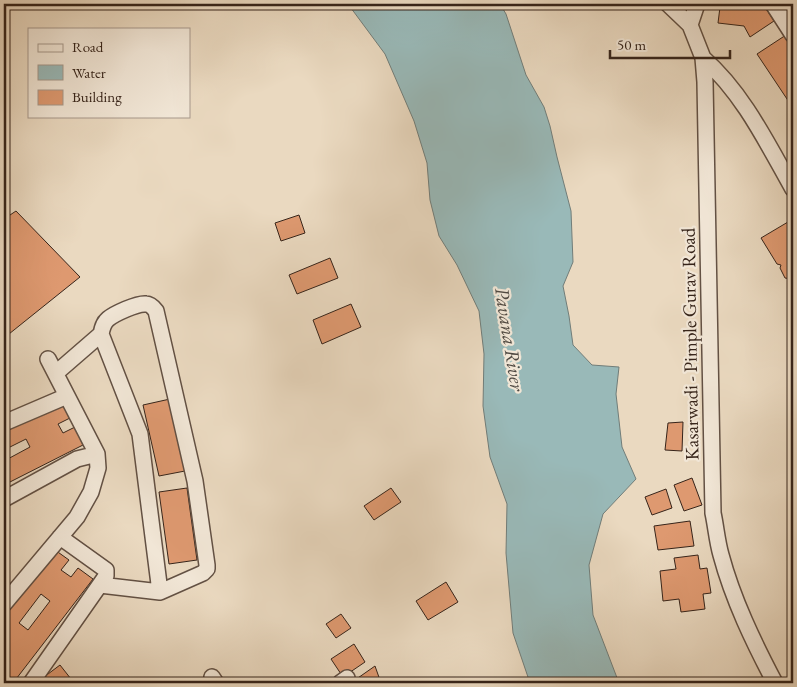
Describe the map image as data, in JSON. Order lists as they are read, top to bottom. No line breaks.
{"streets":{"street":["Kasarwadi - Pimple Gurav Road"]},"water":["Pavana River"],"legend":["Road","Water","Building"],"scale_bar":"50 m"}
